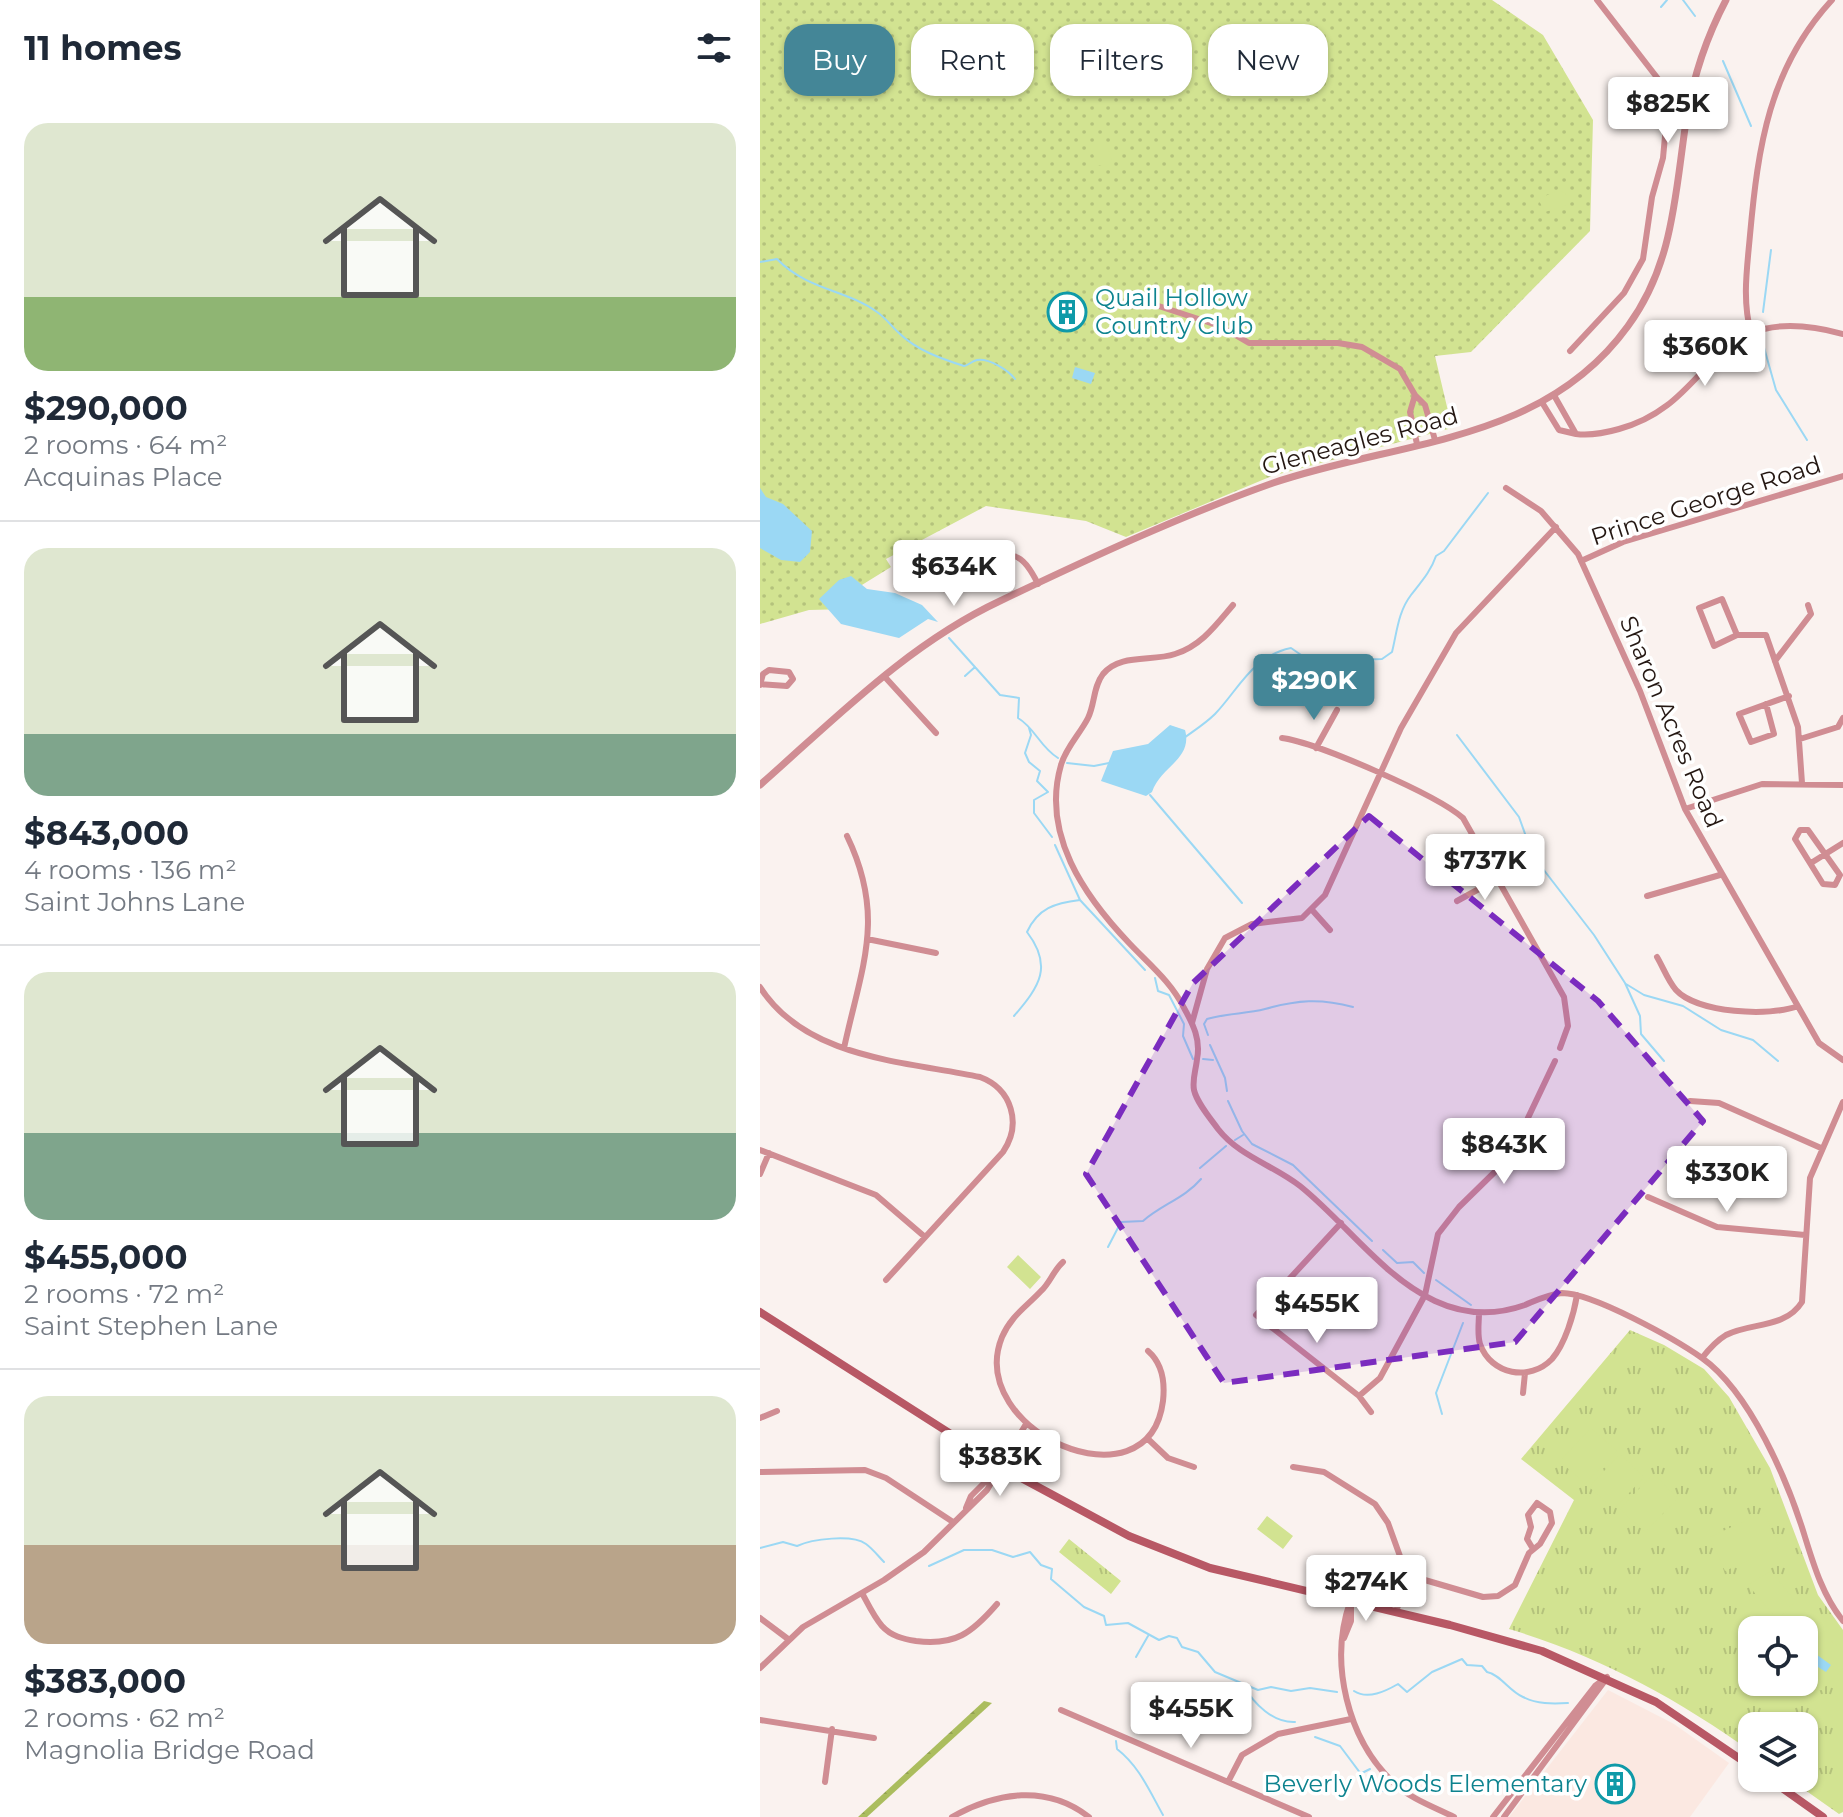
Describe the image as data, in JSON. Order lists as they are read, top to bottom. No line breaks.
{"streets":{"street":["Gleneagles Road","Prince George Road","Sharon Acres Road"]},"crossings":[["Prince George Road","Sharon Acres Road"]],"places":{"building":["Quail Hollow Country Club","Beverly Woods Elementary"]},"page":{"heading":"11 homes","chip":["Buy","Rent","Filters","New"],"price":["$825K","$360K","$634K","$290K","$737K","$843K","$330K","$455K","$383K","$274K","$455K"],"list":[{"name":"$290,000","note":"2 rooms · 64 m² · Acquinas Place"},{"name":"$843,000","note":"4 rooms · 136 m² · Saint Johns Lane"},{"name":"$455,000","note":"2 rooms · 72 m² · Saint Stephen Lane"},{"name":"$383,000","note":"2 rooms · 62 m² · Magnolia Bridge Road"}]}}
